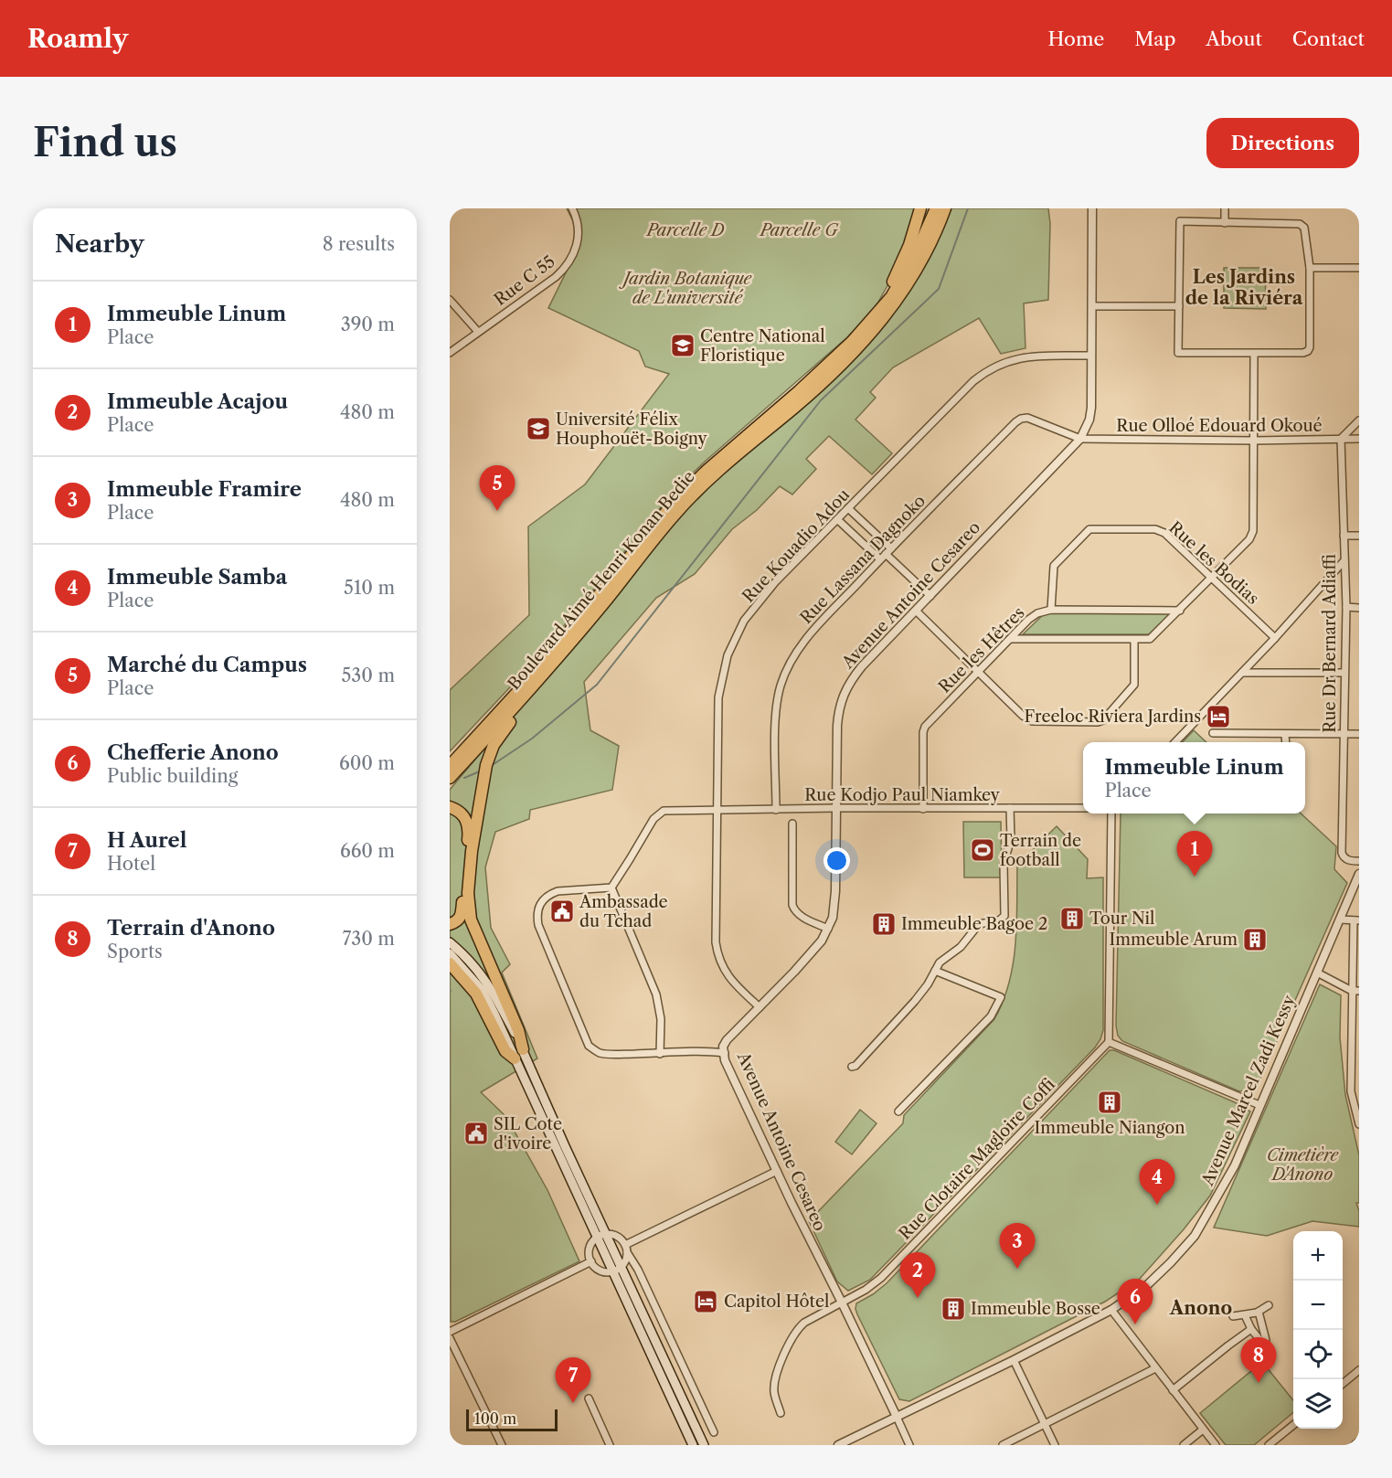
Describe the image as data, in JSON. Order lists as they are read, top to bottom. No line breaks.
{"streets":{"highway":["Boulevard Aimé Henri Konan Bedie"],"street":["Rue C 55","Rue Olloé Edouard Okoué","Rue Kouadio Adou","Rue Lassana Dagnoko","Rue les Bodias","Avenue Antoine Cesareo","Rue Dr Bernard Adiaffi","Rue les Hêtres","Rue Kodjo Paul Niamkey","Avenue Marcel Zadi Kessy","Rue Clotaire Magloire Coffi"]},"crossings":[["Rue Olloé Edouard Okoué","Rue Lassana Dagnoko"],["Rue Olloé Edouard Okoué","Avenue Antoine Cesareo"],["Rue Olloé Edouard Okoué","Rue Dr Bernard Adiaffi"],["Rue Kouadio Adou","Avenue Antoine Cesareo"],["Rue Kouadio Adou","Rue Kodjo Paul Niamkey"],["Rue Lassana Dagnoko","Avenue Antoine Cesareo"],["Rue Lassana Dagnoko","Rue Kodjo Paul Niamkey"],["Rue les Bodias","Rue les Hêtres"],["Avenue Antoine Cesareo","Rue Kodjo Paul Niamkey"],["Avenue Antoine Cesareo","Avenue Marcel Zadi Kessy"],["Avenue Antoine Cesareo","Rue Clotaire Magloire Coffi"],["Rue les Hêtres","Rue Kodjo Paul Niamkey"]],"districts":["Les Jardins de la Riviéra","Anono"],"parks":["Parcelle D","Parcelle G","Jardin Botanique de L'université","Cimetière D'Anono"],"places":{"school or university":["Centre National Floristique","Université Félix Houphouët-Boigny"],"hotel":["Freeloc Riviera Jardins","Capitol Hôtel"],"sports":["Terrain de football"],"public building":["Ambassade du Tchad","SIL Cote d'ivoire"],"building":["Tour Nil","Immeuble Bagoe 2","Immeuble Arum","Immeuble Niangon","Immeuble Bosse"]},"scale_bar":"100 m","page":{"header":"Roamly","nav":["Home","Map","About","Contact"],"buttons":"Directions","title":"Find us","heading":["Nearby","8 results"],"list":[{"mark":"1","name":"Immeuble Linum","note":"Place","value":"390 m"},{"mark":"2","name":"Immeuble Acajou","note":"Place","value":"480 m"},{"mark":"3","name":"Immeuble Framire","note":"Place","value":"480 m"},{"mark":"4","name":"Immeuble Samba","note":"Place","value":"510 m"},{"mark":"5","name":"Marché du Campus","note":"Place","value":"530 m"},{"mark":"6","name":"Chefferie Anono","note":"Public building","value":"600 m"},{"mark":"7","name":"H Aurel","note":"Hotel","value":"660 m"},{"mark":"8","name":"Terrain d'Anono","note":"Sports","value":"730 m"}],"pins":["5","1","4","3","2","6","8","7"],"popup":["Immeuble Linum","Place"],"map_buttons":["+","−"],"scale":"100 m"}}
